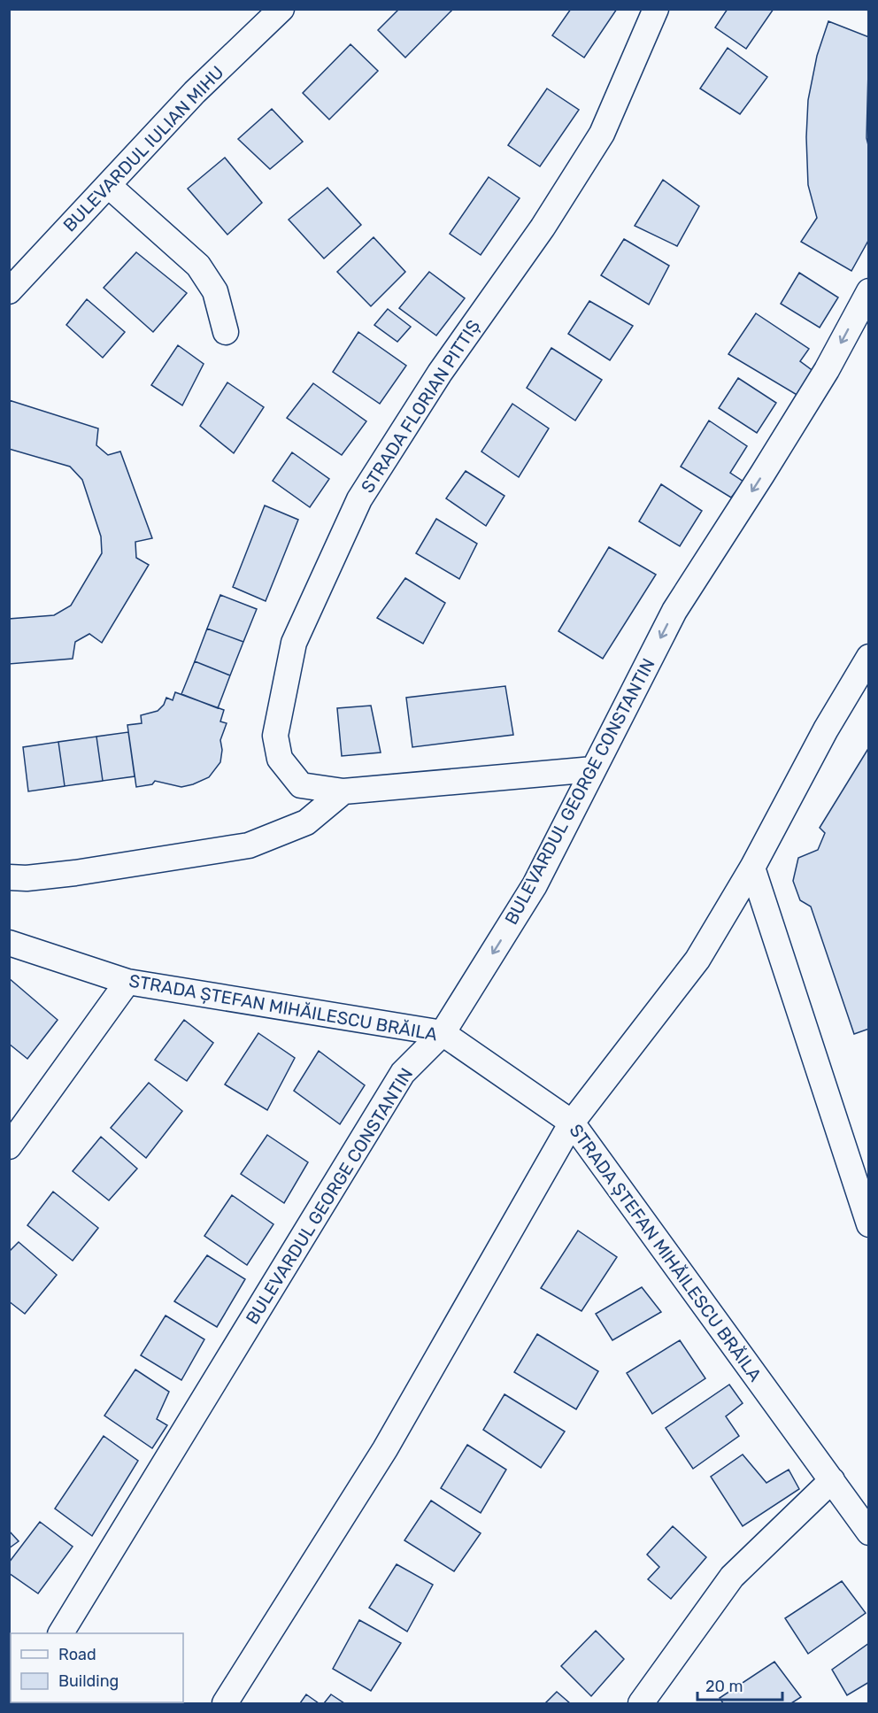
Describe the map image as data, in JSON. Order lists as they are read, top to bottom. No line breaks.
{"streets":{"street":["BULEVARDUL IULIAN MIHU","STRADA FLORIAN PITTIȘ","BULEVARDUL GEORGE CONSTANTIN","STRADA ȘTEFAN MIHĂILESCU BRĂILA"]},"crossings":[["STRADA FLORIAN PITTIȘ","BULEVARDUL GEORGE CONSTANTIN"],["BULEVARDUL GEORGE CONSTANTIN","STRADA ȘTEFAN MIHĂILESCU BRĂILA"]],"legend":["Road","Building"],"scale_bar":"20 m"}
